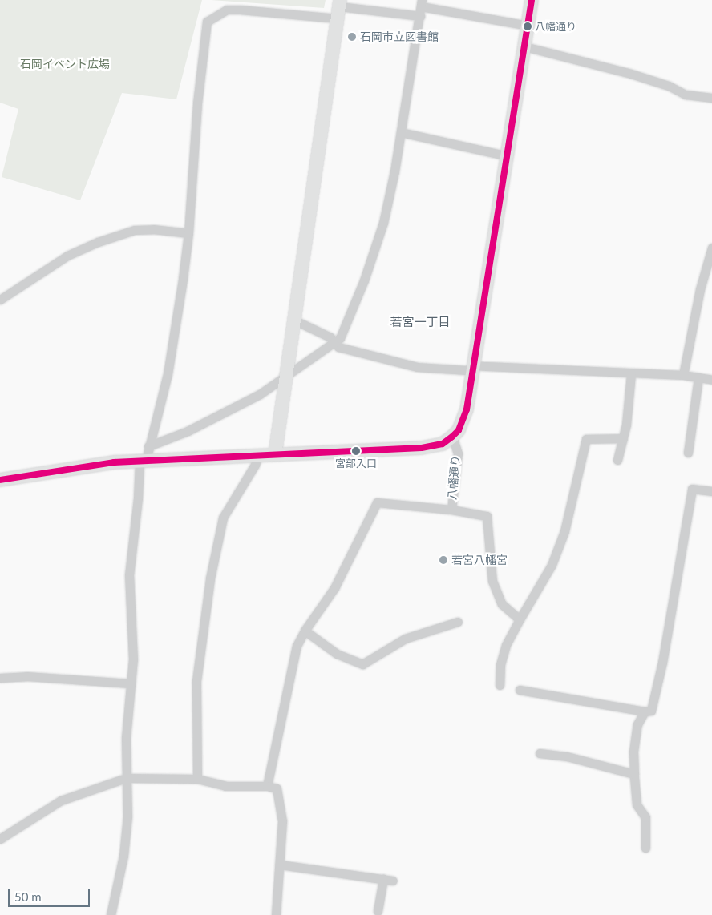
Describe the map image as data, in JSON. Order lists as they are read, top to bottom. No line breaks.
{"streets":{"street":["八幡通り"]},"districts":["若宮一丁目"],"parks":["石岡イベント広場"],"places":["八幡通り","石岡市立図書館","宮部入口","若宮八幡宮"],"scale_bar":"50 m"}
